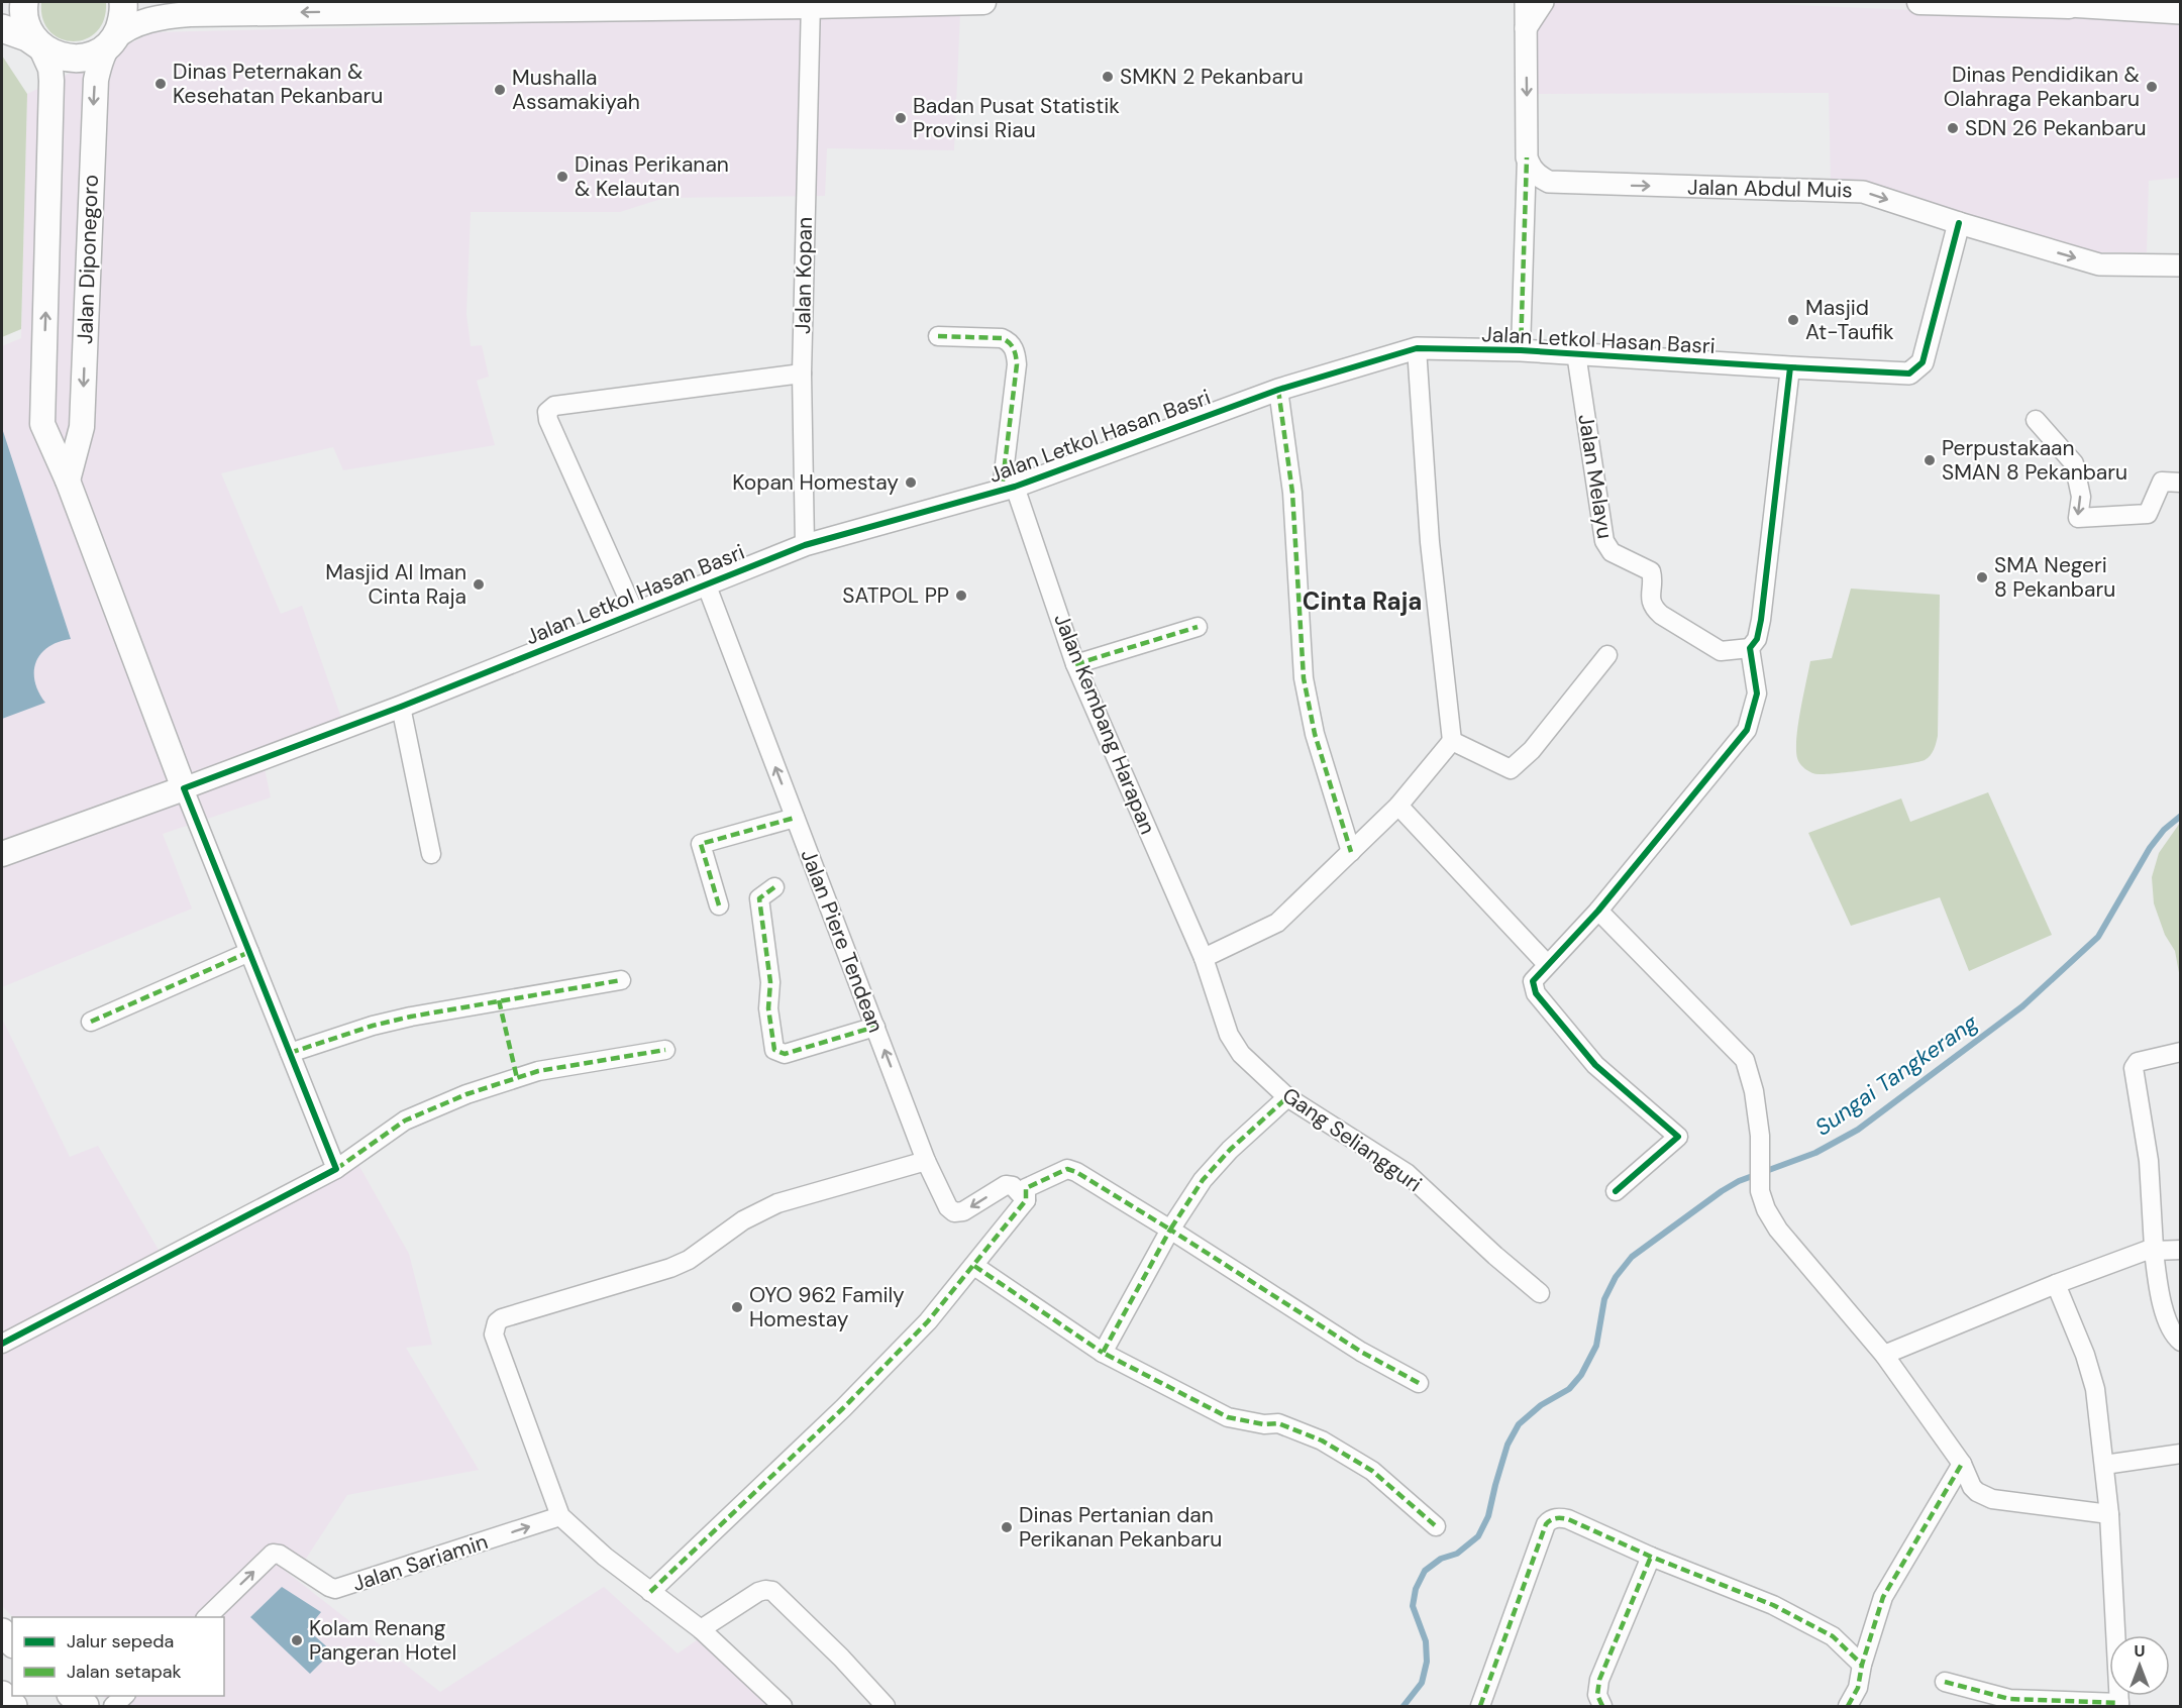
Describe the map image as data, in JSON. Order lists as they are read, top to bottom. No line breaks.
{"streets":{"main road":["Jalan Diponegoro","Jalan Letkol Hasan Basri"],"street":["Jalan Abdul Muis","Jalan Kopan","Jalan Melayu","Jalan Kembang Harapan","Jalan Piere Tendean","Gang Seliangguri","Jalan Sariamin"]},"crossings":[["Jalan Abdul Muis","Jalan Letkol Hasan Basri"],["Jalan Diponegoro","Jalan Letkol Hasan Basri"],["Jalan Kopan","Jalan Letkol Hasan Basri"],["Jalan Letkol Hasan Basri","Jalan Melayu"],["Jalan Letkol Hasan Basri","Jalan Kembang Harapan"],["Jalan Letkol Hasan Basri","Jalan Piere Tendean"],["Jalan Kembang Harapan","Gang Seliangguri"]],"one_way":["Jalan Abdul Muis","Jalan Piere Tendean","Jalan Sariamin"],"districts":["Cinta Raja"],"water":["Sungai Tangkerang"],"places":["SMKN 2 Pekanbaru","Dinas Peternakan & Kesehatan Pekanbaru","Dinas Pendidikan & Olahraga Pekanbaru","Mushalla Assamakiyah","Badan Pusat Statistik Provinsi Riau","SDN 26 Pekanbaru","Dinas Perikanan & Kelautan","Masjid At-Taufik","Perpustakaan SMAN 8 Pekanbaru","Kopan Homestay","SMA Negeri 8 Pekanbaru","Masjid Al Iman Cinta Raja","SATPOL PP","OYO 962 Family Homestay","Dinas Pertanian dan Perikanan Pekanbaru","Kolam Renang Pangeran Hotel"],"legend":["Jalur sepeda","Jalan setapak"],"north":"top"}
